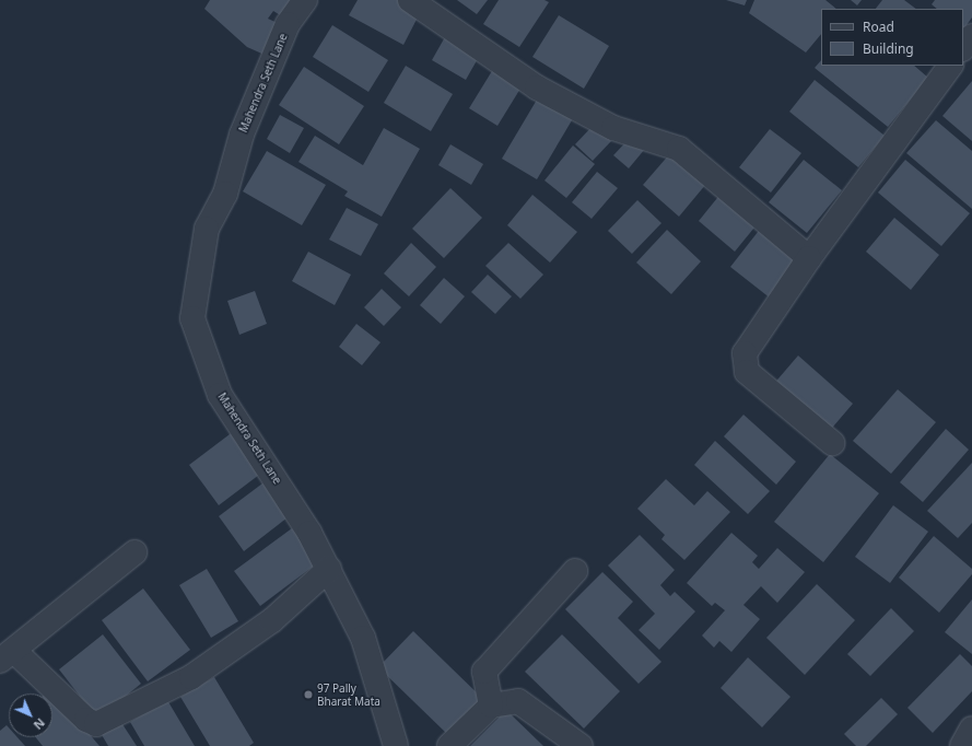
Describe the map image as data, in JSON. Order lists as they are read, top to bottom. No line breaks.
{"streets":{"street":["Mahendra Seth Lane"]},"places":["97 Pally Bharat Mata"],"legend":["Road","Building"],"north":"bottom right"}
